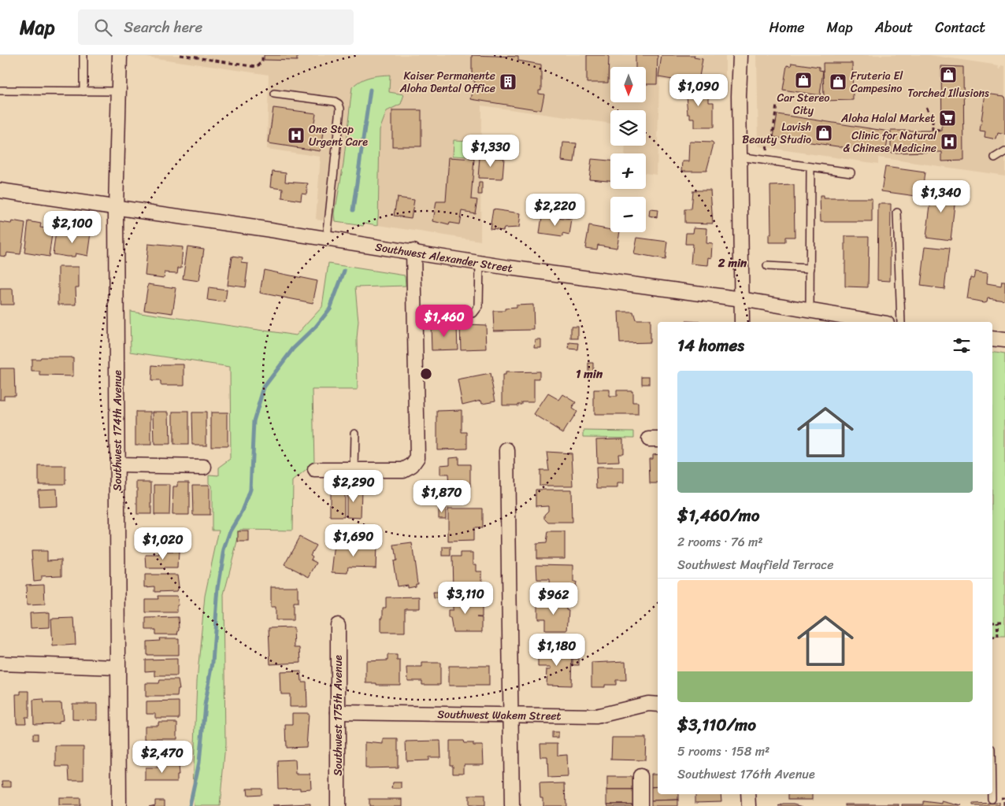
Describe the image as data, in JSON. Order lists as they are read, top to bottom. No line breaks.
{"streets":{"street":["Southwest Alexander Street","Southwest 174th Avenue","Southwest Wakem Street","Southwest 175th Avenue"]},"crossings":[["Southwest Alexander Street","Southwest 174th Avenue"],["Southwest Wakem Street","Southwest 175th Avenue"]],"places":{"shop":["Torched Illusions","Car Stereo City","Fruteria El Campesino","Lavish Beauty Studio"],"building":["Kaiser Permanente Aloha Dental Office"],"supermarket":["Aloha Halal Market"],"hospital":["One Stop Urgent Care","Clinic for Natural & Chinese Medicine"]},"north":"bottom","page":{"header":"Map","search":"Search here","nav":["Home","Map","About","Contact"],"map_buttons":["+","−"],"price":["$1,090","$1,330","$1,340","$2,220","$2,100","$1,460","$2,290","$1,870","$1,690","$1,020","$3,110","$962","$1,180","$2,470"],"heading":"14 homes","list":[{"name":"$1,460/mo","note":"2 rooms · 76 m² · Southwest Mayfield Terrace"},{"name":"$3,110/mo","note":"5 rooms · 158 m² · Southwest 176th Avenue"}]},"rings":["2 min","1 min"]}
